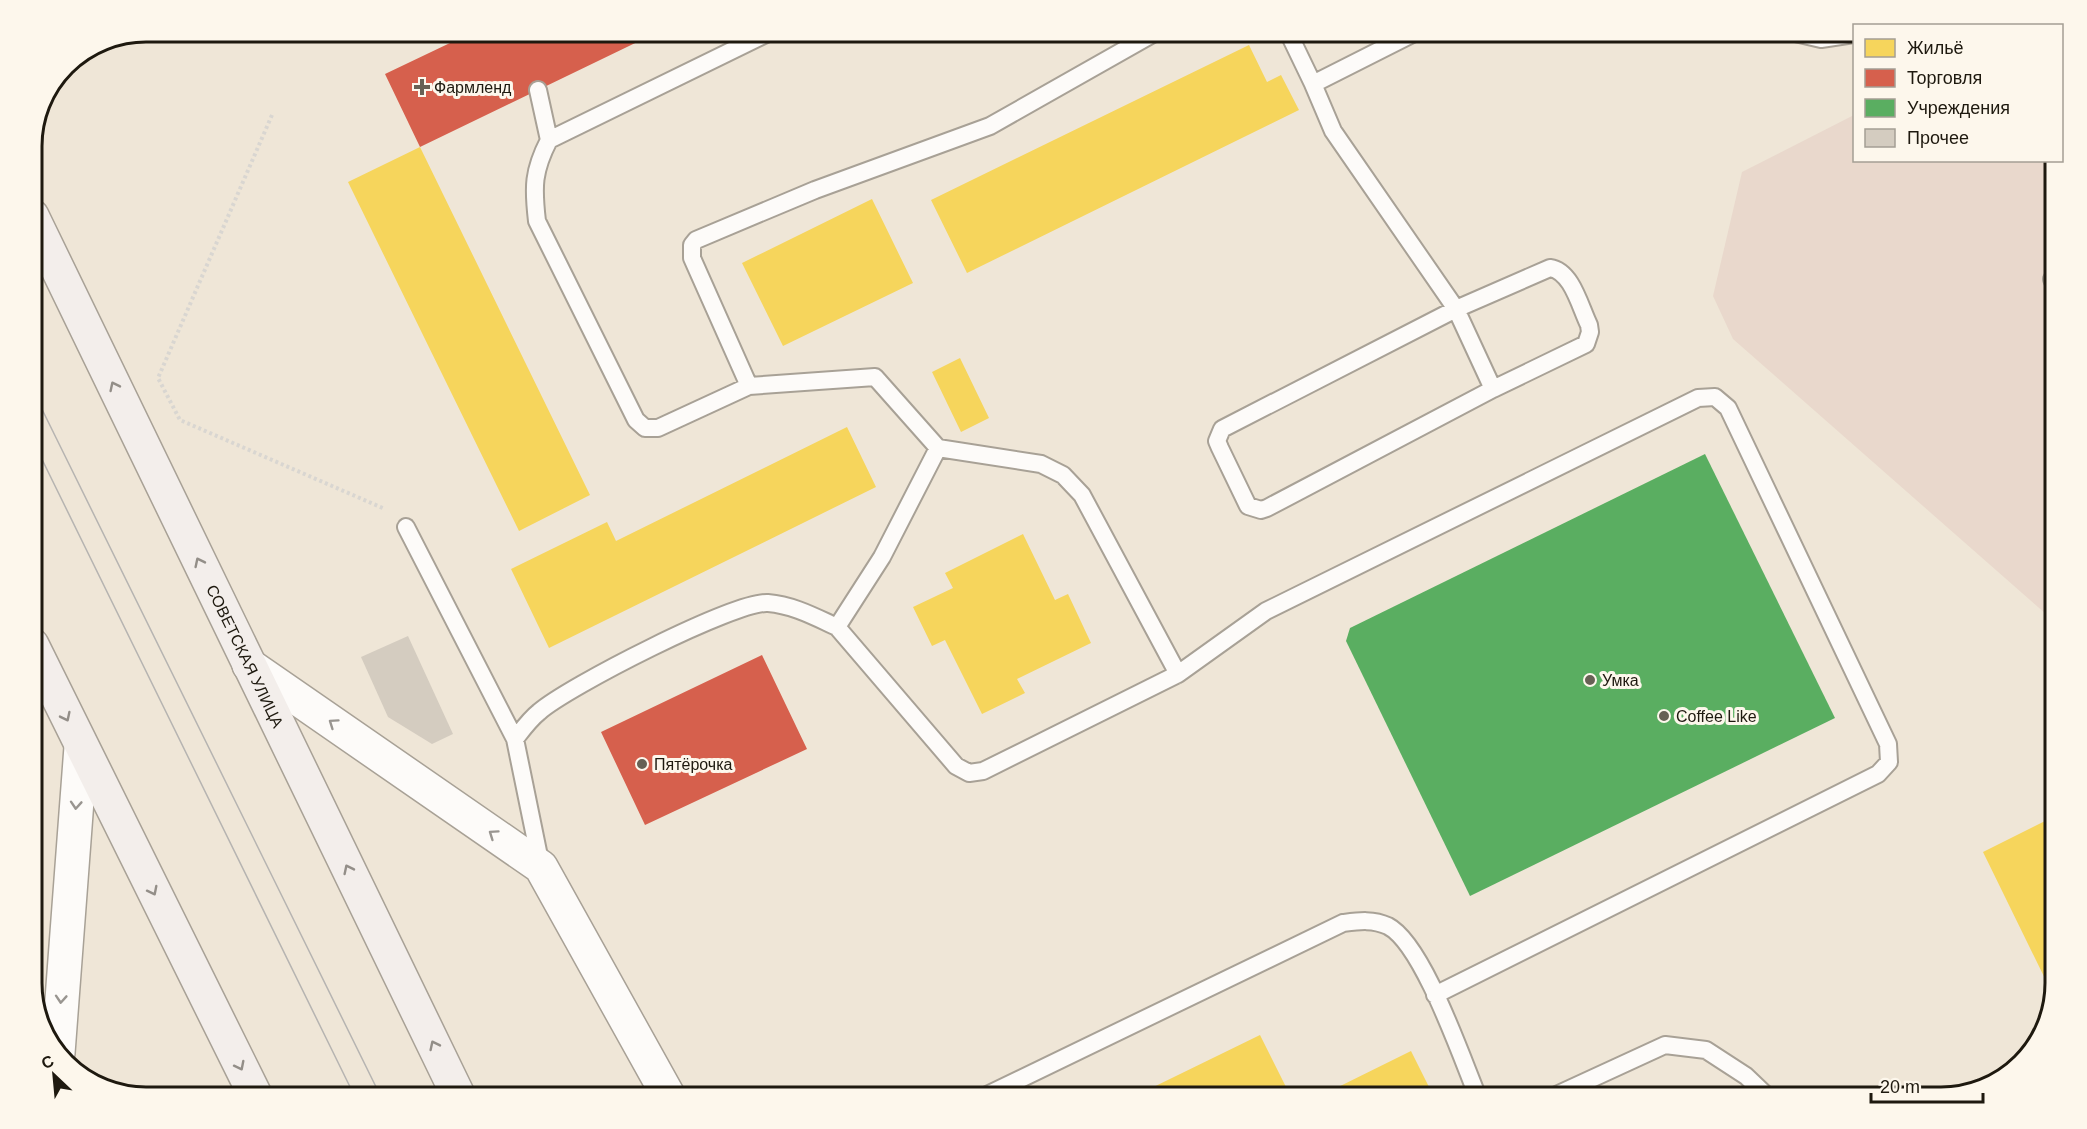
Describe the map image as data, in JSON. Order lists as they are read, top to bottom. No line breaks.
{"streets":{"main road":["СОВЕТСКАЯ УЛИЦА"]},"places":{"health":["Фармленд"],"other":["Умка","Coffee Like","Пятёрочка"]},"legend":["Жильё","Торговля","Учреждения","Прочее"],"scale_bar":"20 m","north":"top left"}
